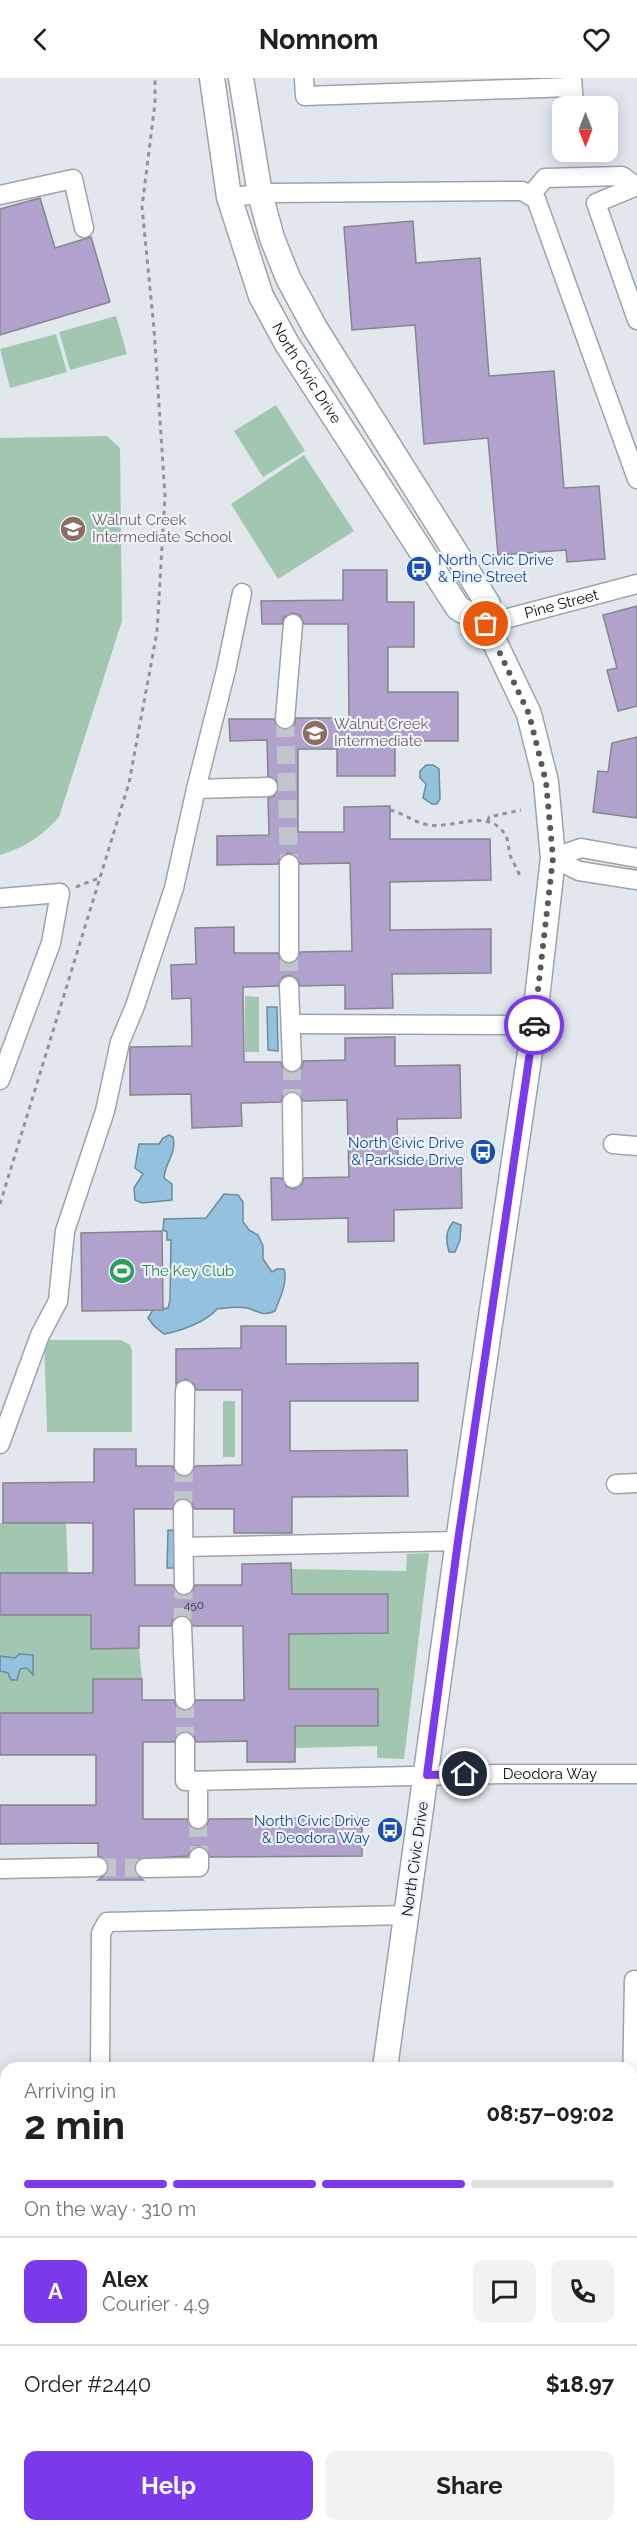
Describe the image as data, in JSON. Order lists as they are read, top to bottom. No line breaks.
{"streets":{"main road":["North Civic Drive"],"street":["Pine Street","Deodora Way"]},"crossings":[["North Civic Drive","Pine Street"],["North Civic Drive","Deodora Way"]],"places":{"school or university":["Walnut Creek Intermediate School","Walnut Creek Intermediate"],"bus stop":["North Civic Drive & Pine Street","North Civic Drive & Parkside Drive","North Civic Drive & Deodora Way"],"sports":["The Key Club"]},"house_numbers":["450"],"north":"bottom","page":{"header":"Nomnom","heading":["2 min","Arriving in","08:57–09:02"],"panel":["Alex","Courier · 4.9","Order #2440","$18.97"],"bar":"On the way · 310 m","round":"A","buttons":["Help","Share"]}}
